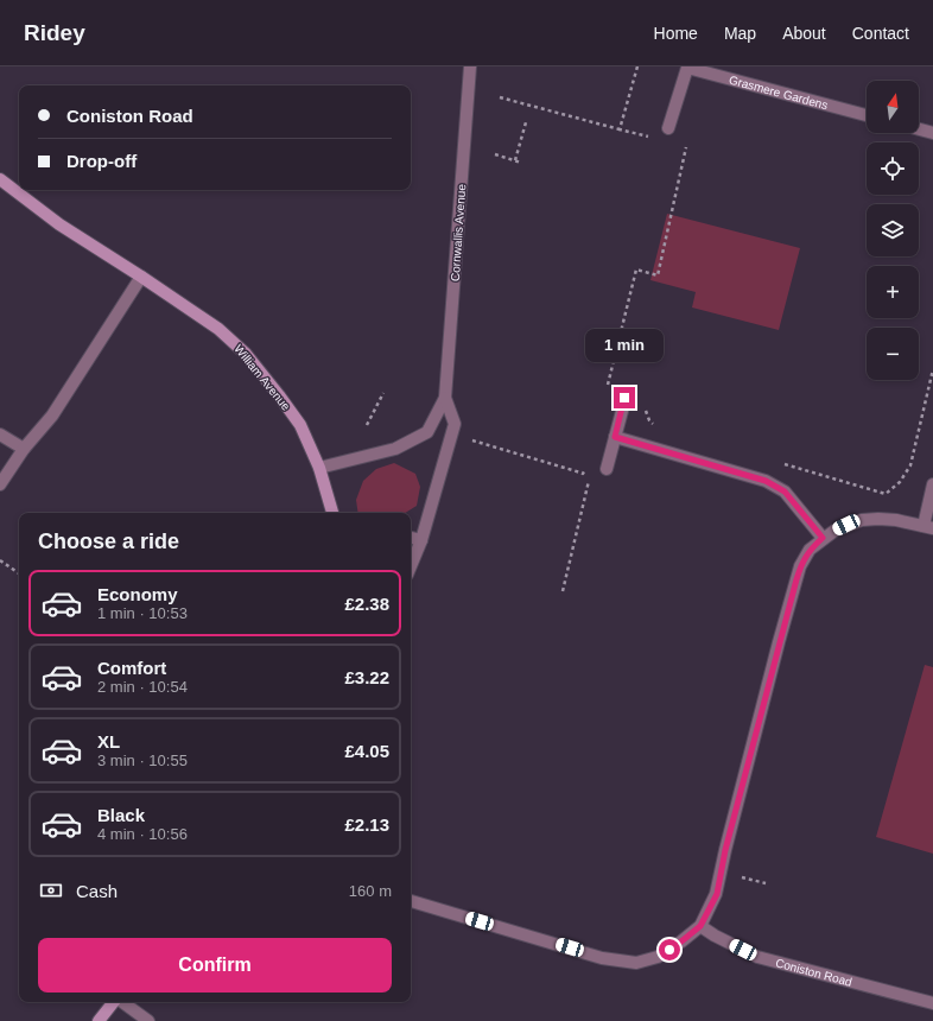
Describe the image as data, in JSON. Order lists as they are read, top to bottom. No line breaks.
{"streets":{"street":["Grasmere Gardens","Cornwallis Avenue","William Avenue","Coniston Road"]},"crossings":[["Cornwallis Avenue","William Avenue"]],"north":"top","page":{"header":"Ridey","nav":["Home","Map","About","Contact"],"map_buttons":["+","−"],"banner":["Coniston Road","Drop-off"],"bubble":"1 min","heading":"Choose a ride","list":[{"name":"Economy","note":"1 min · 10:53","value":"£2.38"},{"name":"Comfort","note":"2 min · 10:54","value":"£3.22"},{"name":"XL","note":"3 min · 10:55","value":"£4.05"},{"name":"Black","note":"4 min · 10:56","value":"£2.13"}],"pay":["Cash","160 m"],"buttons":"Confirm"}}
